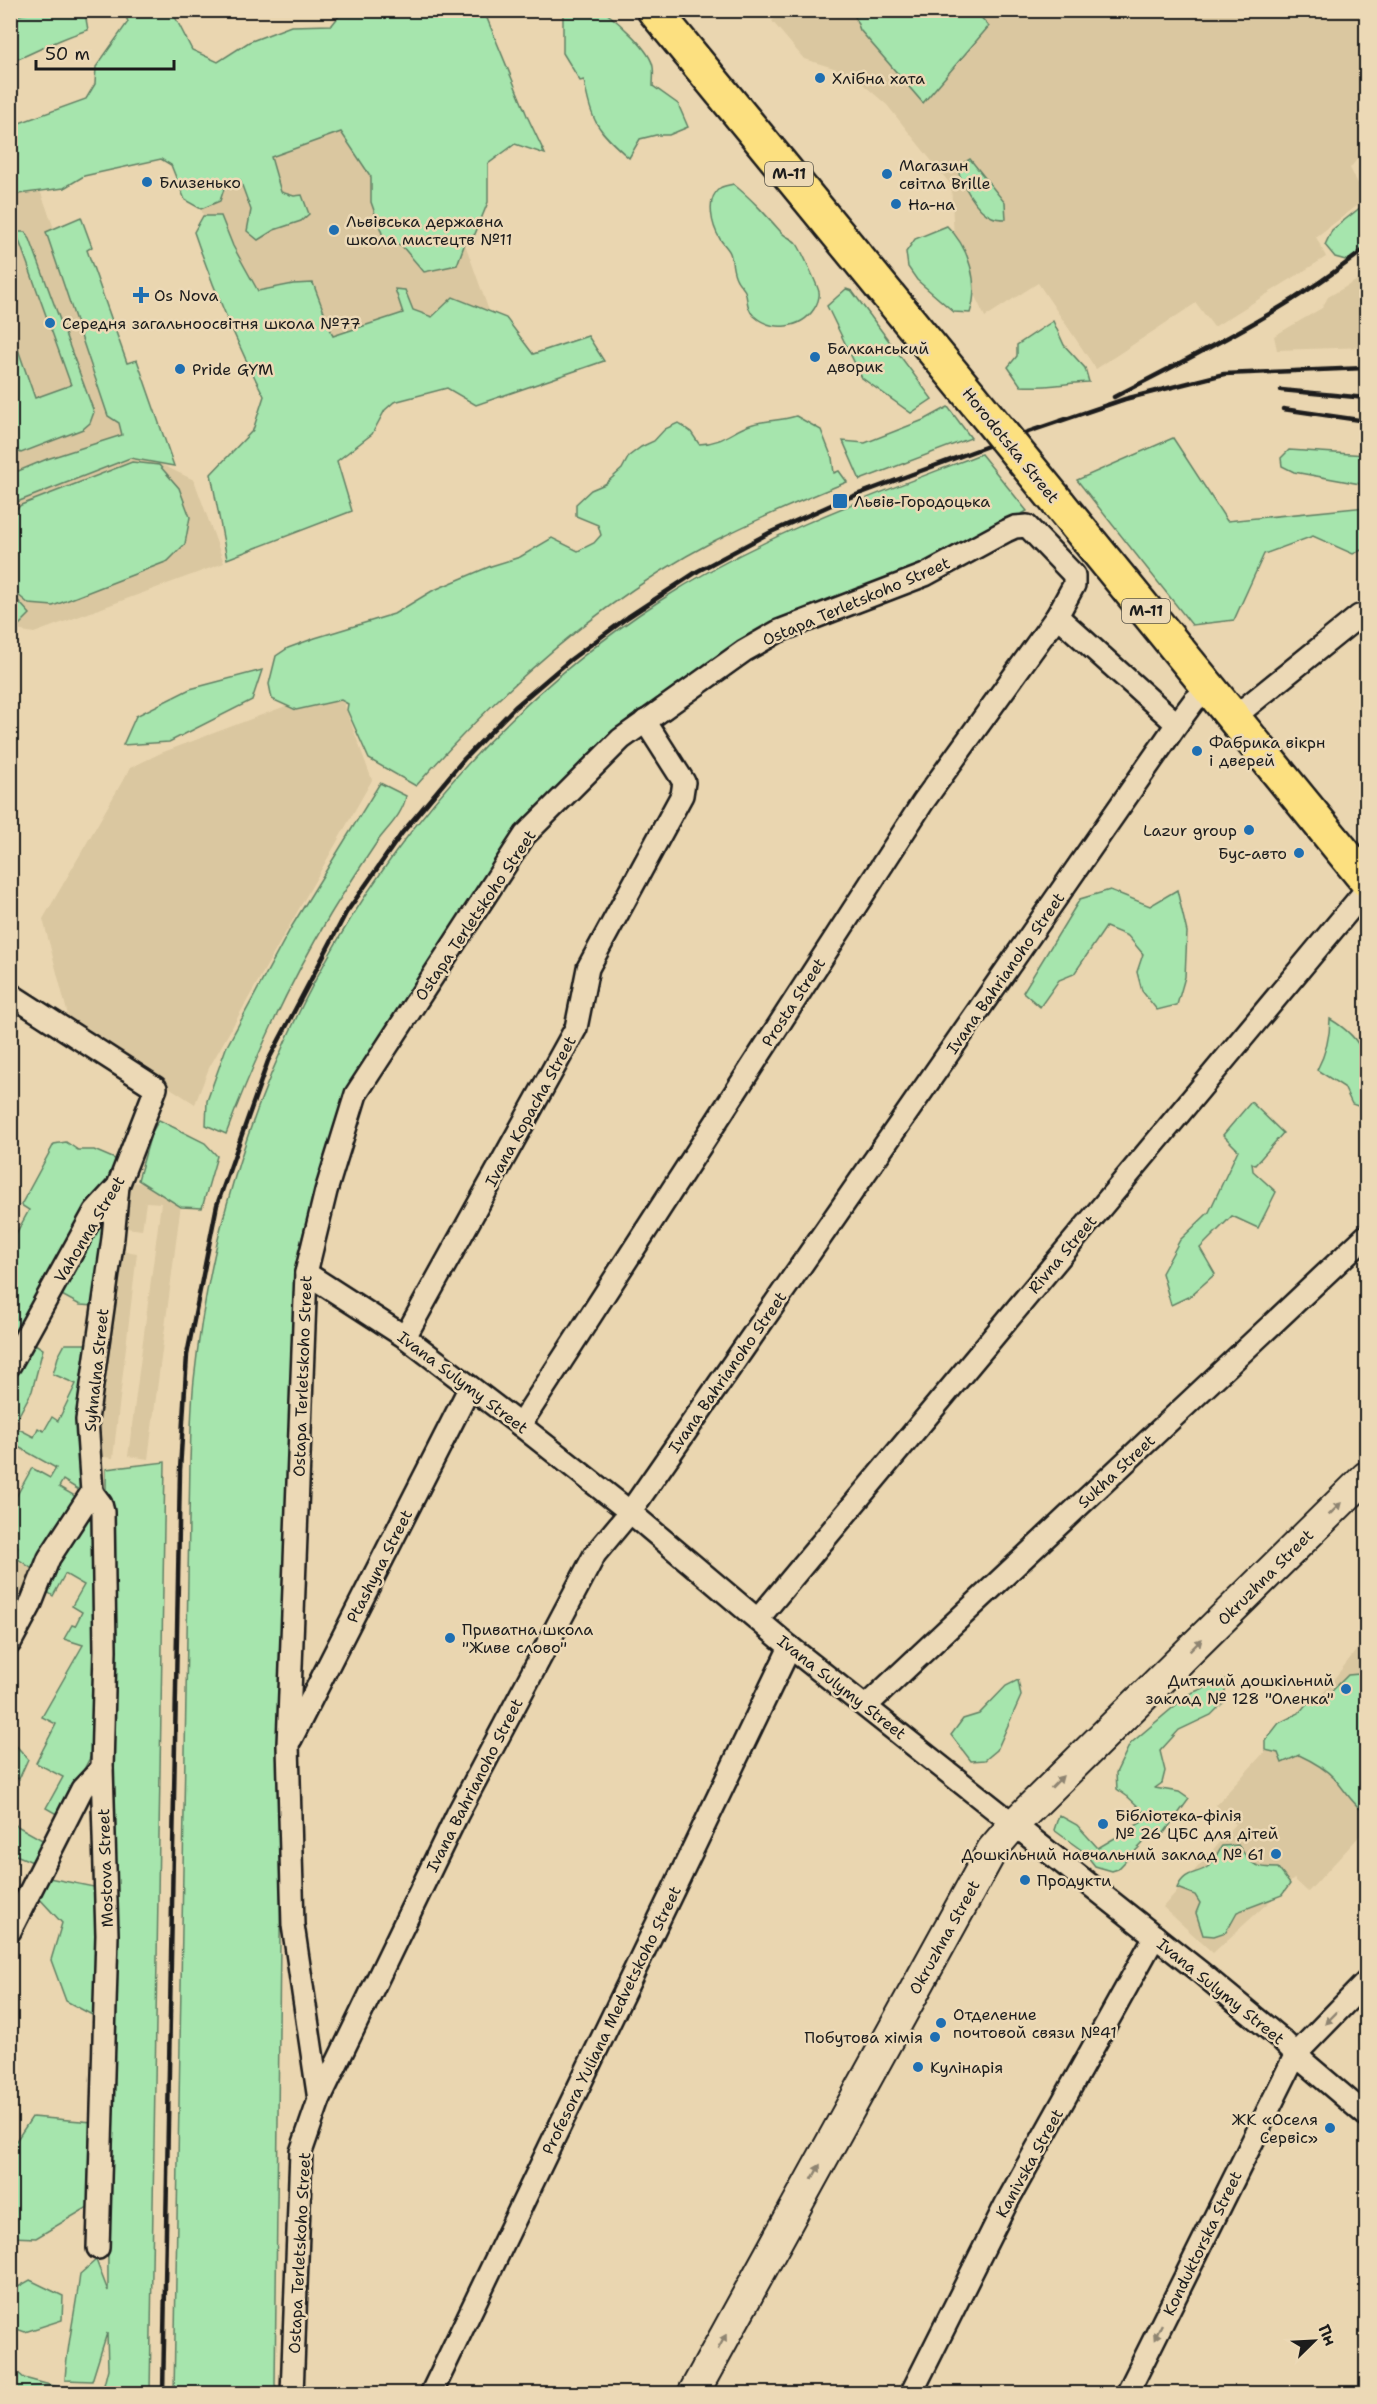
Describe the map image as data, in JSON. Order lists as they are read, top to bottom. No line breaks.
{"streets":{"main road":["М-11","Horodotska Street","Okruzhna Street"],"street":["Ostapa Terletskoho Street","Ivana Bahrianoho Street","Prosta Street","Ivana Kopacha Street","Vahonna Street","Rivna Street","Syhnalna Street","Ivana Sulymy Street","Sukha Street","Ptashyna Street","Mostova Street","Profesora Yuliana Medvetskoho Street","Kanivska Street","Konduktorska Street"]},"crossings":[["Horodotska Street","Ivana Bahrianoho Street"],["Ostapa Terletskoho Street","Ivana Bahrianoho Street"],["Ostapa Terletskoho Street","Prosta Street"],["Ostapa Terletskoho Street","Ivana Kopacha Street"],["Ostapa Terletskoho Street","Ivana Sulymy Street"],["Ostapa Terletskoho Street","Ptashyna Street"],["Ivana Bahrianoho Street","Ivana Sulymy Street"],["Prosta Street","Ivana Sulymy Street"],["Ivana Kopacha Street","Ivana Sulymy Street"],["Vahonna Street","Syhnalna Street"],["Rivna Street","Ivana Sulymy Street"],["Syhnalna Street","Mostova Street"],["Ivana Sulymy Street","Sukha Street"],["Ivana Sulymy Street","Ptashyna Street"],["Ivana Sulymy Street","Okruzhna Street"],["Ivana Sulymy Street","Profesora Yuliana Medvetskoho Street"],["Ivana Sulymy Street","Kanivska Street"],["Ivana Sulymy Street","Konduktorska Street"]],"one_way":["Okruzhna Street","Konduktorska Street"],"places":{"other":["Хлібна хата","Магазин світла Brille","Близенько","На-на","Львівська державна школа мистецтв №11","Середня загальноосвітня школа №77","Балканський дворик","Pride GYM","Фабрика вікрн і дверей","Lazur group","Бус-авто","Приватна школа \"Живе слово\"","Дитячий дошкільний заклад № 128 \"Оленка\"","Бібліотека-філія № 26 ЦБС для дітей","Дошкільний навчальний заклад № 61","Продукти","Отделение почтовой связи №41","Побутова хімія","Кулінарія","ЖК «Оселя Сервіс»"],"health":["Os Nova"],"transit":["Львів-Городоцька"]},"scale_bar":"50 m","north":"top right"}
